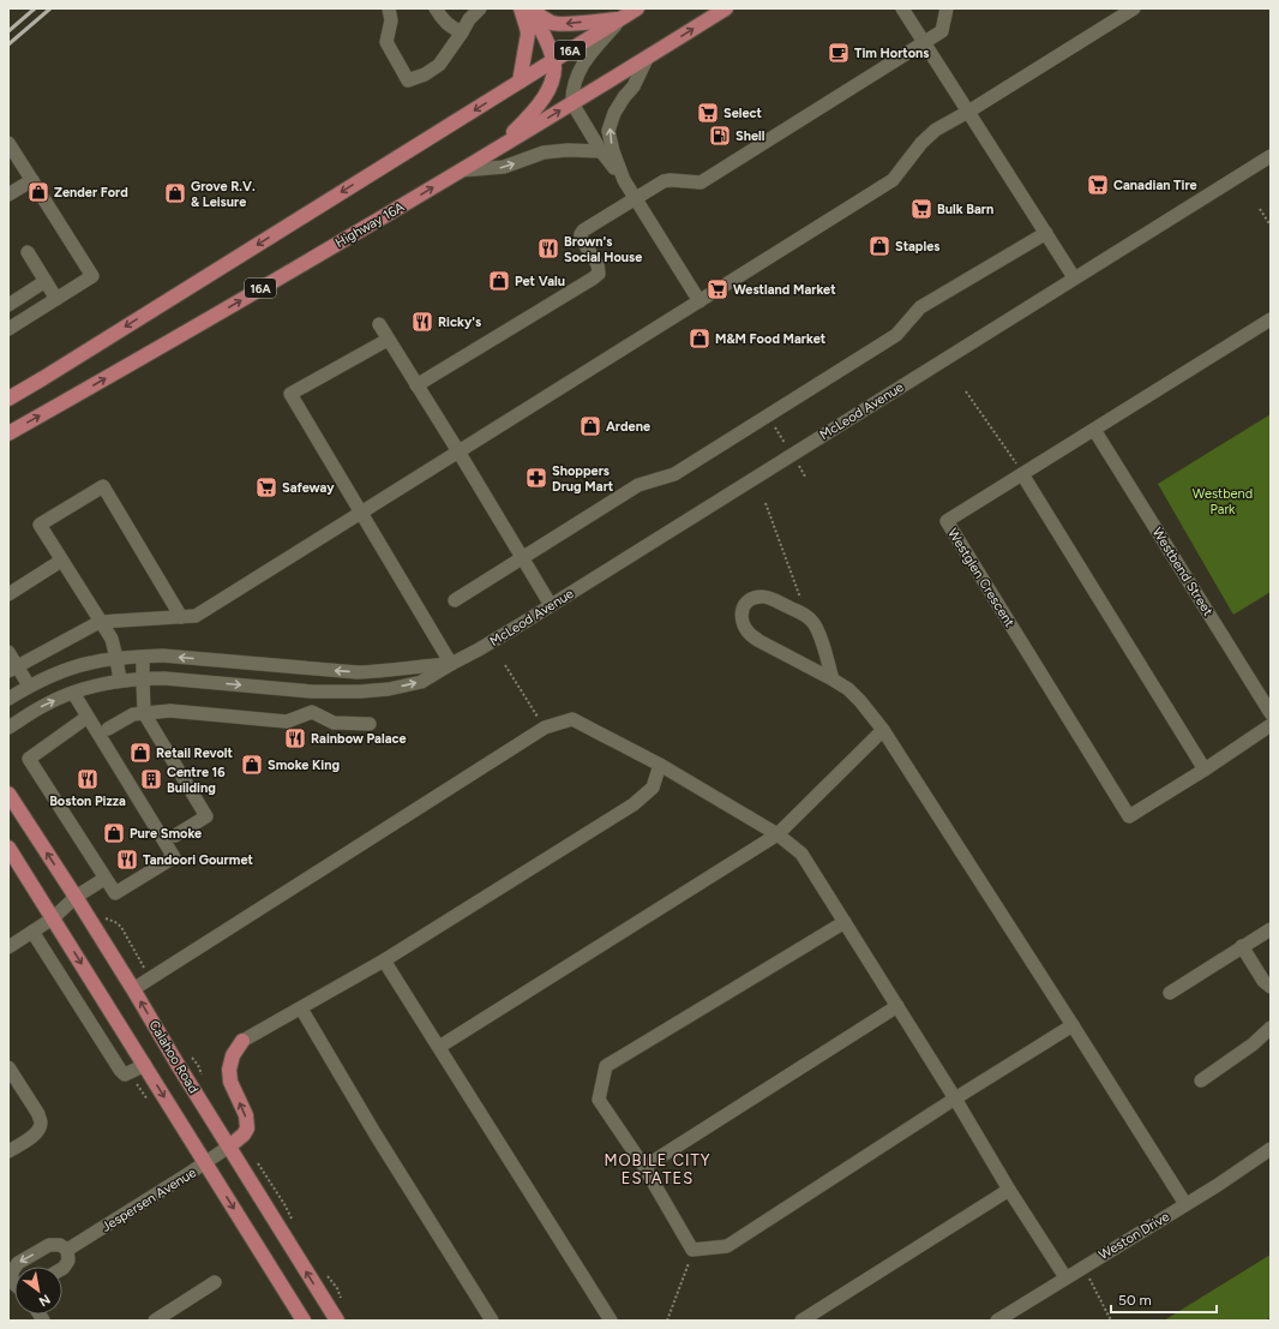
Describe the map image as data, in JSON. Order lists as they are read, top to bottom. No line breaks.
{"streets":{"main road":["16A","Highway 16A","Calahoo Road"],"street":["McLeod Avenue","Westbend Street","Westglen Crescent","Jespersen Avenue","Weston Drive"]},"crossings":[["Westbend Street","Westglen Crescent"],["Calahoo Road","Jespersen Avenue"]],"districts":["MOBILE CITY ESTATES"],"parks":["Westbend Park"],"places":{"cafe":["Tim Hortons"],"supermarket":["Select","Canadian Tire","Bulk Barn","Westland Market","Safeway"],"fuel station":["Shell"],"shop":["Zender Ford","Grove R.V. & Leisure","Staples","Pet Valu","M&M Food Market","Ardene","Retail Revolt","Smoke King","Pure Smoke"],"restaurant":["Brown's Social House","Ricky's","Rainbow Palace","Boston Pizza","Tandoori Gourmet"],"pharmacy":["Shoppers Drug Mart"],"building":["Centre 16 Building"]},"scale_bar":"50 m","north":"bottom right"}
